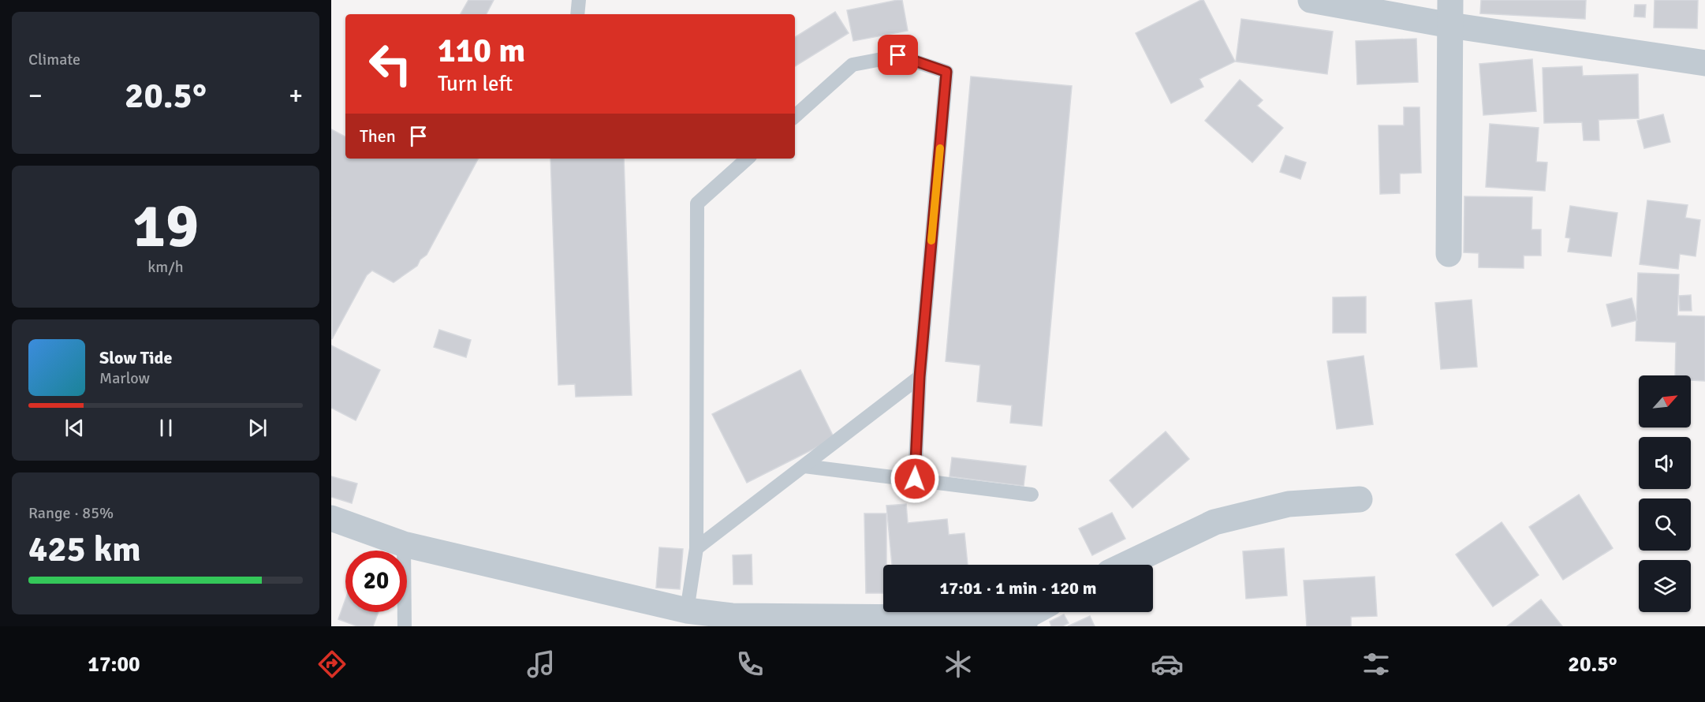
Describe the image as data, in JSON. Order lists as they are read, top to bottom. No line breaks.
{"north":"top right","page":{"tile":["Climate",["19","km/h"],["Range · 85%","425 km"]],"turn":["110 m","Turn left"],"heat":["−","20.5°","+"],"then":"Then","song":["Slow Tide","Marlow"],"limit":"20","trip":"17:01 · 1 min · 120 m","tabs":["17:00","20.5°"]}}
